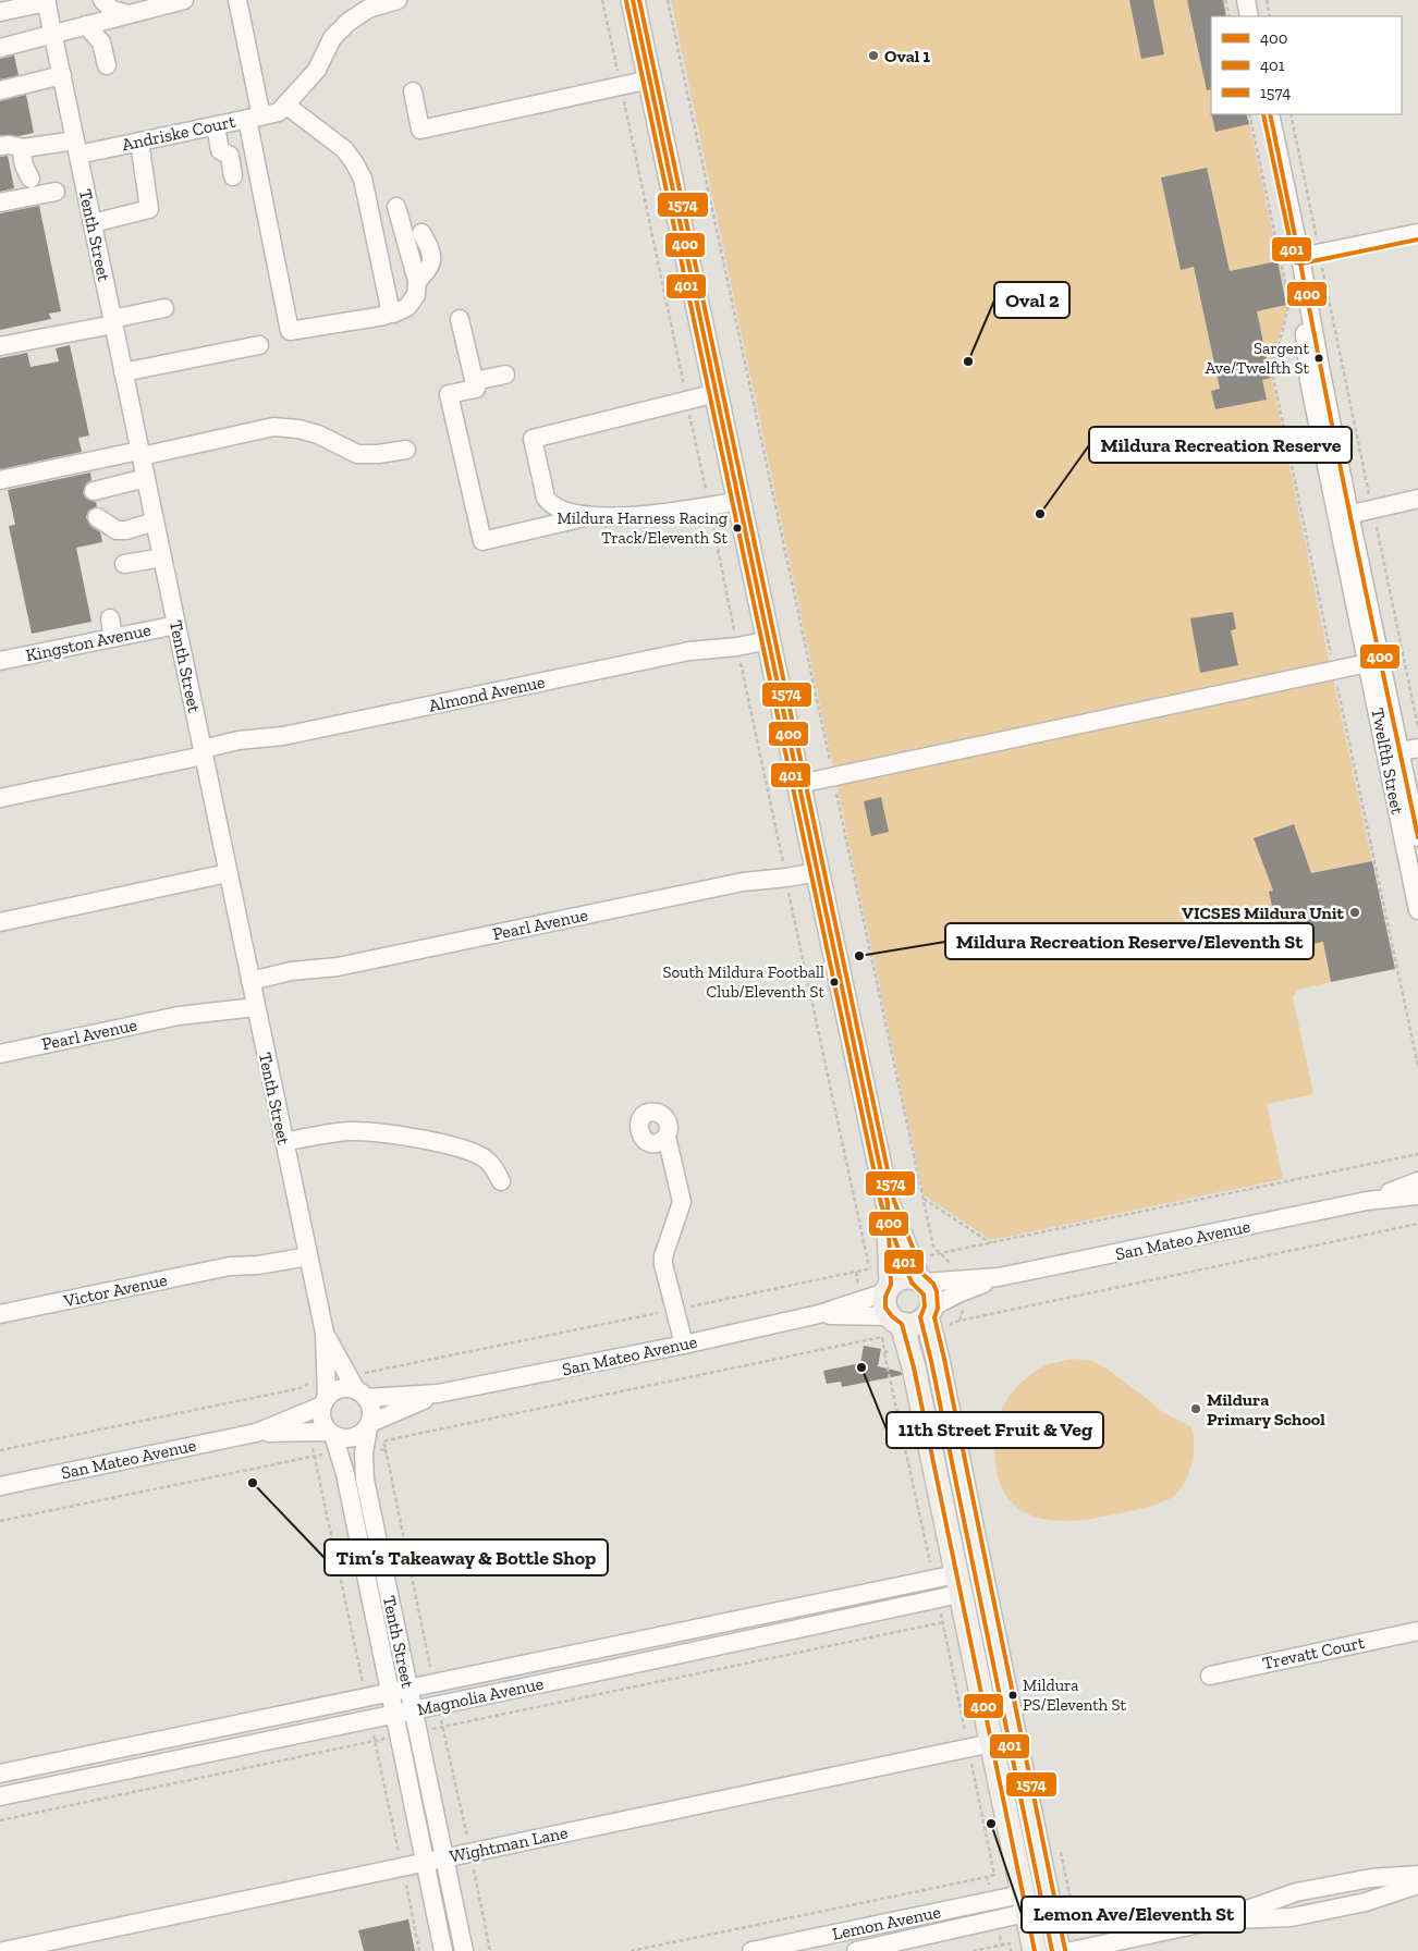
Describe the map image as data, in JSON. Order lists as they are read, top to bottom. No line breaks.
{"streets":{"street":["Andriske Court","Tenth Street","Kingston Avenue","Almond Avenue","Twelfth Street","Pearl Avenue","San Mateo Avenue","Victor Avenue","Trevatt Court","Magnolia Avenue","Wightman Lane","Lemon Avenue"]},"crossings":[["Andriske Court","Tenth Street"],["Tenth Street","Kingston Avenue"],["Tenth Street","Almond Avenue"],["Tenth Street","Pearl Avenue"],["Tenth Street","San Mateo Avenue"],["Tenth Street","Victor Avenue"],["Tenth Street","Magnolia Avenue"],["Tenth Street","Wightman Lane"]],"places":["Oval 1","Sargent Ave/Twelfth St","Oval 2","Mildura Recreation Reserve","Mildura Harness Racing Track/Eleventh St","VICSES Mildura Unit","Mildura Recreation Reserve/Eleventh St","South Mildura Football Club/Eleventh St","11th Street Fruit & Veg","Mildura Primary School","Tim’s Takeaway & Bottle Shop","Mildura PS/Eleventh St","Lemon Ave/Eleventh St"],"lines":["transit line 400","transit line 1574","transit line 401"],"legend":["400","401","1574"]}
